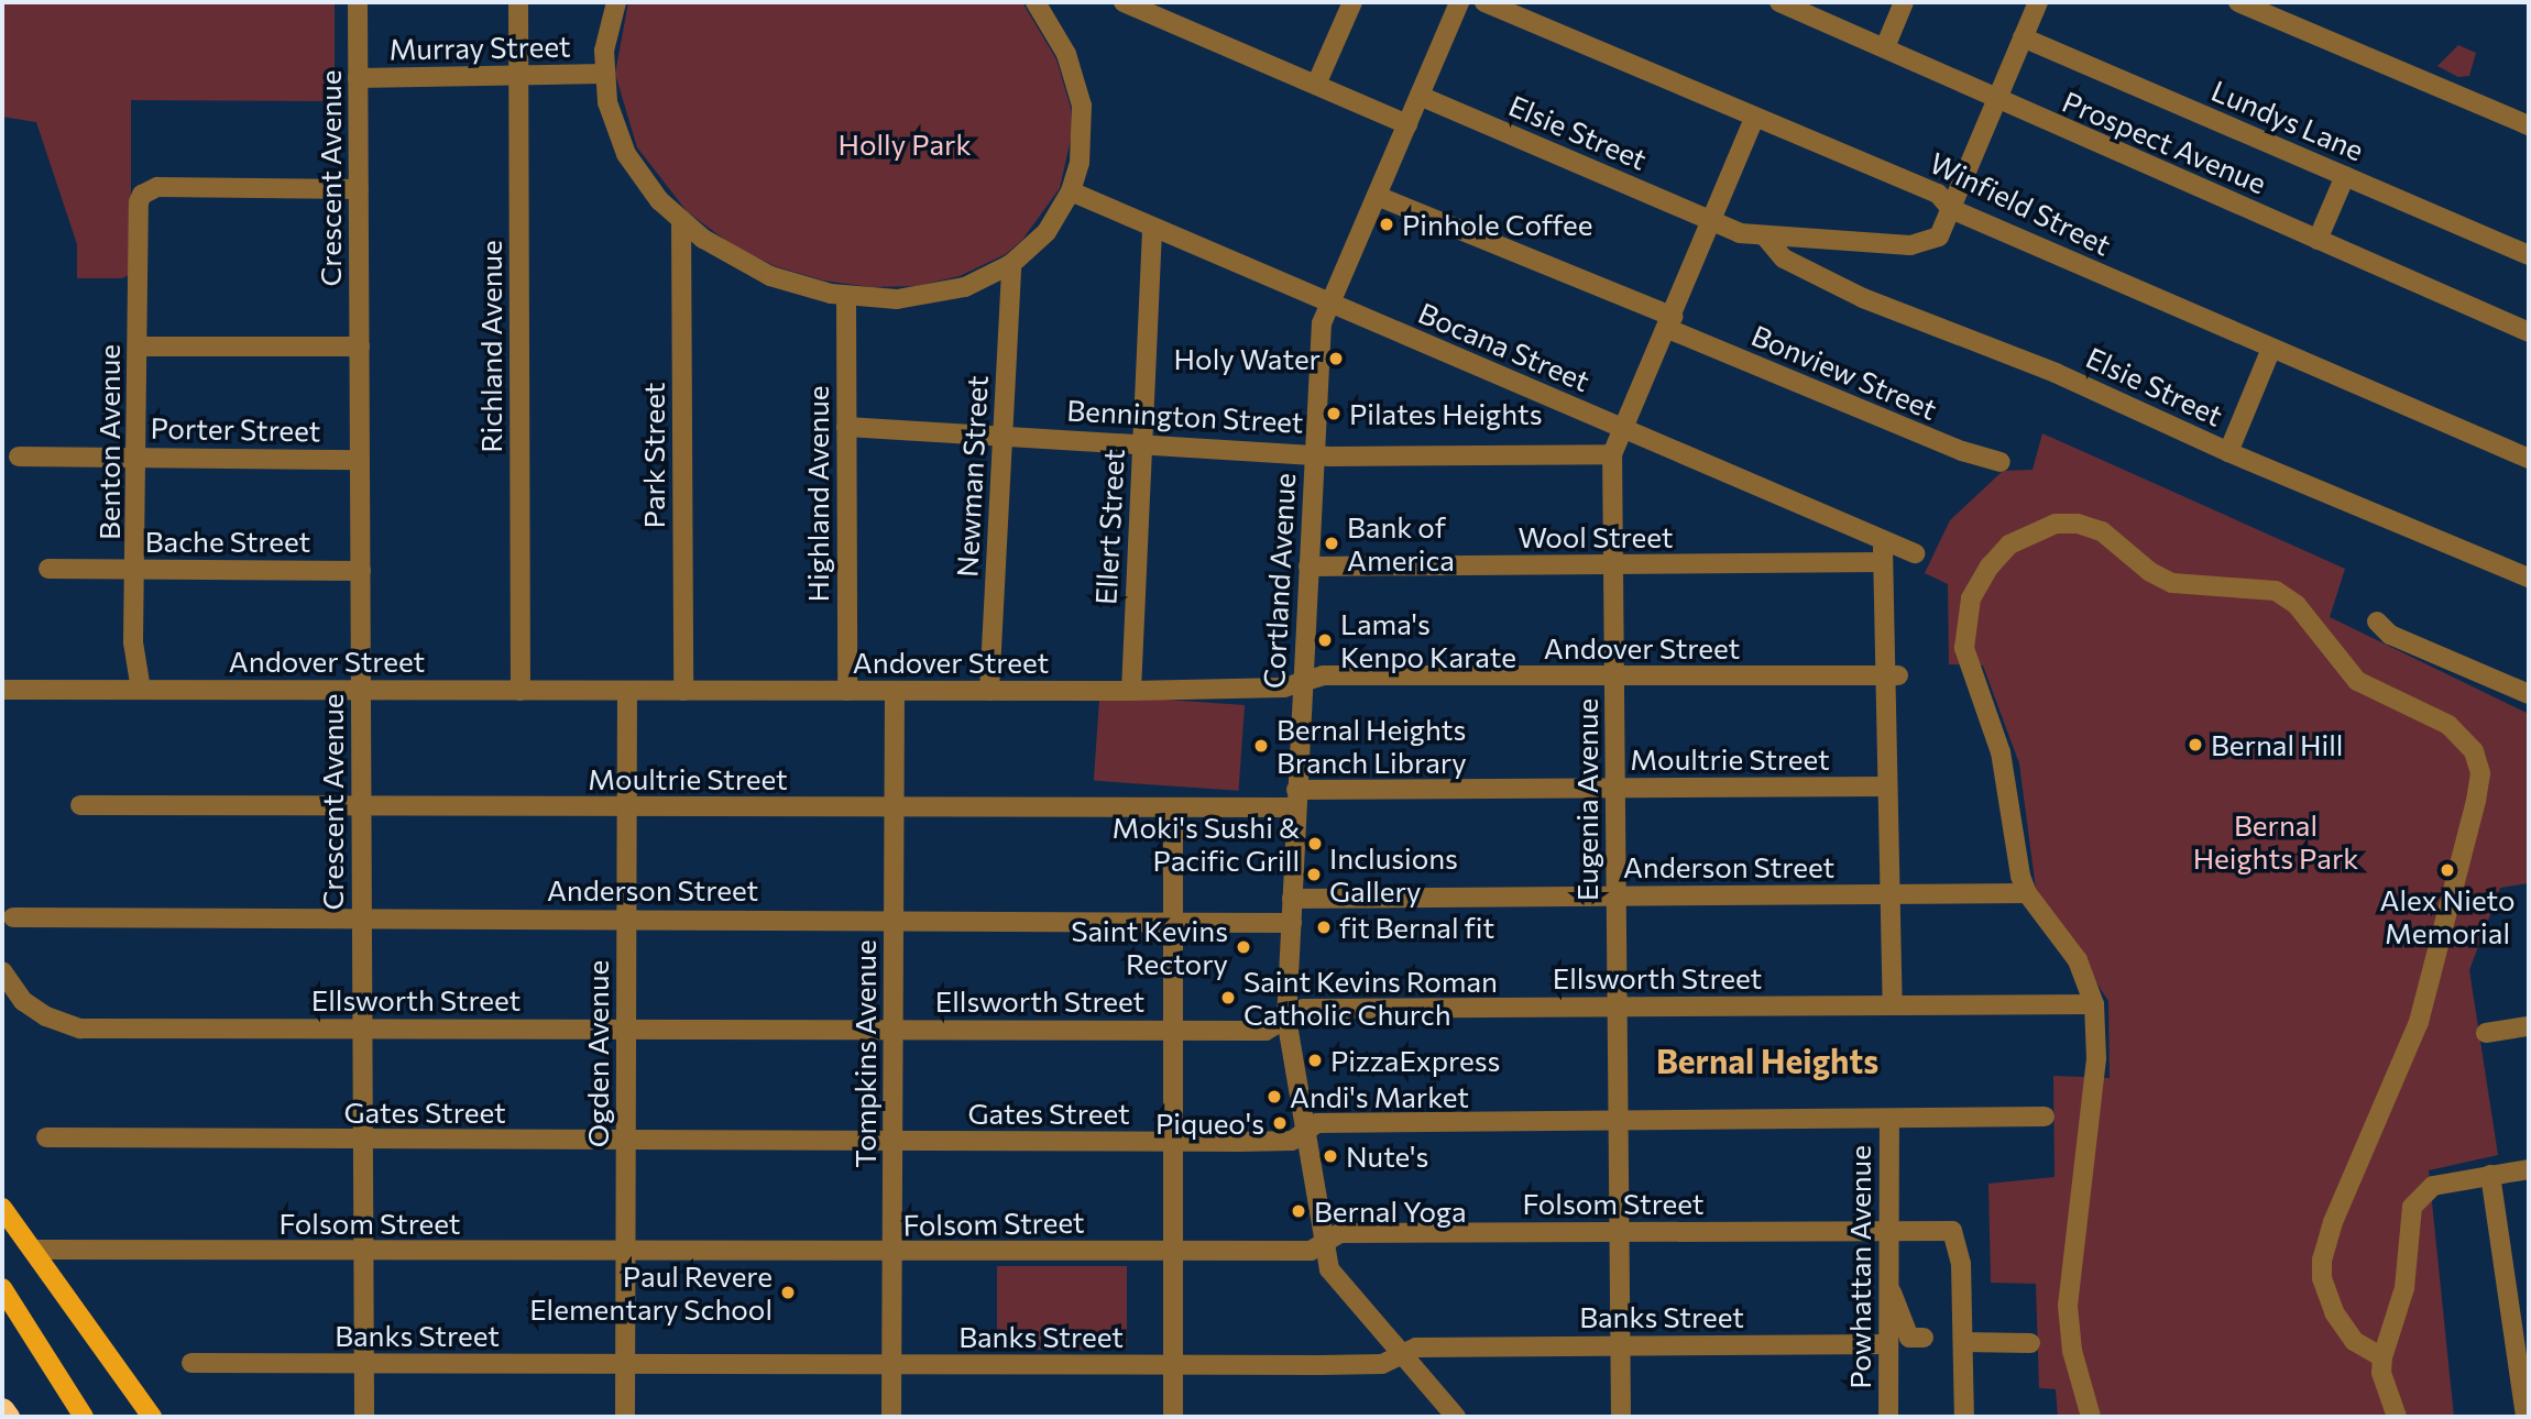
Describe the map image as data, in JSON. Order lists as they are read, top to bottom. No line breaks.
{"streets":{"street":["Murray Street","Lundys Lane","Elsie Street","Prospect Avenue","Crescent Avenue","Winfield Street","Richland Avenue","Bocana Street","Bonview Street","Bennington Street","Porter Street","Benton Avenue","Park Street","Newman Street","Highland Avenue","Ellert Street","Wool Street","Bache Street","Cortland Avenue","Andover Street","Moultrie Street","Eugenia Avenue","Anderson Street","Ellsworth Street","Ogden Avenue","Tompkins Avenue","Gates Street","Folsom Street","Powhattan Avenue","Banks Street"]},"crossings":[["Murray Street","Crescent Avenue"],["Murray Street","Richland Avenue"],["Lundys Lane","Elsie Street"],["Elsie Street","Prospect Avenue"],["Elsie Street","Winfield Street"],["Elsie Street","Cortland Avenue"],["Elsie Street","Eugenia Avenue"],["Crescent Avenue","Porter Street"],["Crescent Avenue","Benton Avenue"],["Crescent Avenue","Bache Street"],["Crescent Avenue","Andover Street"],["Crescent Avenue","Moultrie Street"],["Crescent Avenue","Anderson Street"],["Crescent Avenue","Ellsworth Street"],["Crescent Avenue","Gates Street"],["Crescent Avenue","Folsom Street"],["Crescent Avenue","Banks Street"],["Winfield Street","Eugenia Avenue"],["Richland Avenue","Andover Street"],["Bocana Street","Ellert Street"],["Bocana Street","Cortland Avenue"],["Bocana Street","Eugenia Avenue"],["Bonview Street","Cortland Avenue"],["Bonview Street","Eugenia Avenue"],["Bennington Street","Newman Street"],["Bennington Street","Highland Avenue"],["Bennington Street","Ellert Street"],["Bennington Street","Cortland Avenue"],["Bennington Street","Eugenia Avenue"],["Porter Street","Benton Avenue"],["Benton Avenue","Bache Street"],["Benton Avenue","Andover Street"],["Park Street","Andover Street"],["Newman Street","Andover Street"],["Highland Avenue","Andover Street"],["Ellert Street","Andover Street"],["Wool Street","Cortland Avenue"],["Wool Street","Eugenia Avenue"],["Cortland Avenue","Andover Street"],["Cortland Avenue","Moultrie Street"],["Cortland Avenue","Anderson Street"],["Cortland Avenue","Ellsworth Street"],["Cortland Avenue","Gates Street"],["Cortland Avenue","Folsom Street"],["Cortland Avenue","Banks Street"],["Andover Street","Eugenia Avenue"],["Andover Street","Ogden Avenue"],["Andover Street","Tompkins Avenue"],["Moultrie Street","Eugenia Avenue"],["Moultrie Street","Ogden Avenue"],["Moultrie Street","Tompkins Avenue"],["Eugenia Avenue","Anderson Street"],["Eugenia Avenue","Ellsworth Street"],["Eugenia Avenue","Gates Street"],["Eugenia Avenue","Folsom Street"],["Eugenia Avenue","Banks Street"],["Anderson Street","Ogden Avenue"],["Anderson Street","Tompkins Avenue"],["Ellsworth Street","Ogden Avenue"],["Ellsworth Street","Tompkins Avenue"],["Ogden Avenue","Gates Street"],["Ogden Avenue","Folsom Street"],["Ogden Avenue","Banks Street"],["Tompkins Avenue","Gates Street"],["Tompkins Avenue","Folsom Street"],["Tompkins Avenue","Banks Street"],["Gates Street","Powhattan Avenue"],["Folsom Street","Powhattan Avenue"],["Powhattan Avenue","Banks Street"]],"districts":["Bernal Heights"],"parks":["Holly Park","Bernal Heights Park"],"places":["Pinhole Coffee","Holy Water","Pilates Heights","Bank of America","Lama's Kenpo Karate","Bernal Hill","Bernal Heights Branch Library","Moki's Sushi & Pacific Grill","Alex Nieto Memorial","Inclusions Gallery","fit Bernal fit","Saint Kevins Rectory","Saint Kevins Roman Catholic Church","PizzaExpress","Andi's Market","Piqueo's","Nute's","Bernal Yoga","Paul Revere Elementary School"]}
